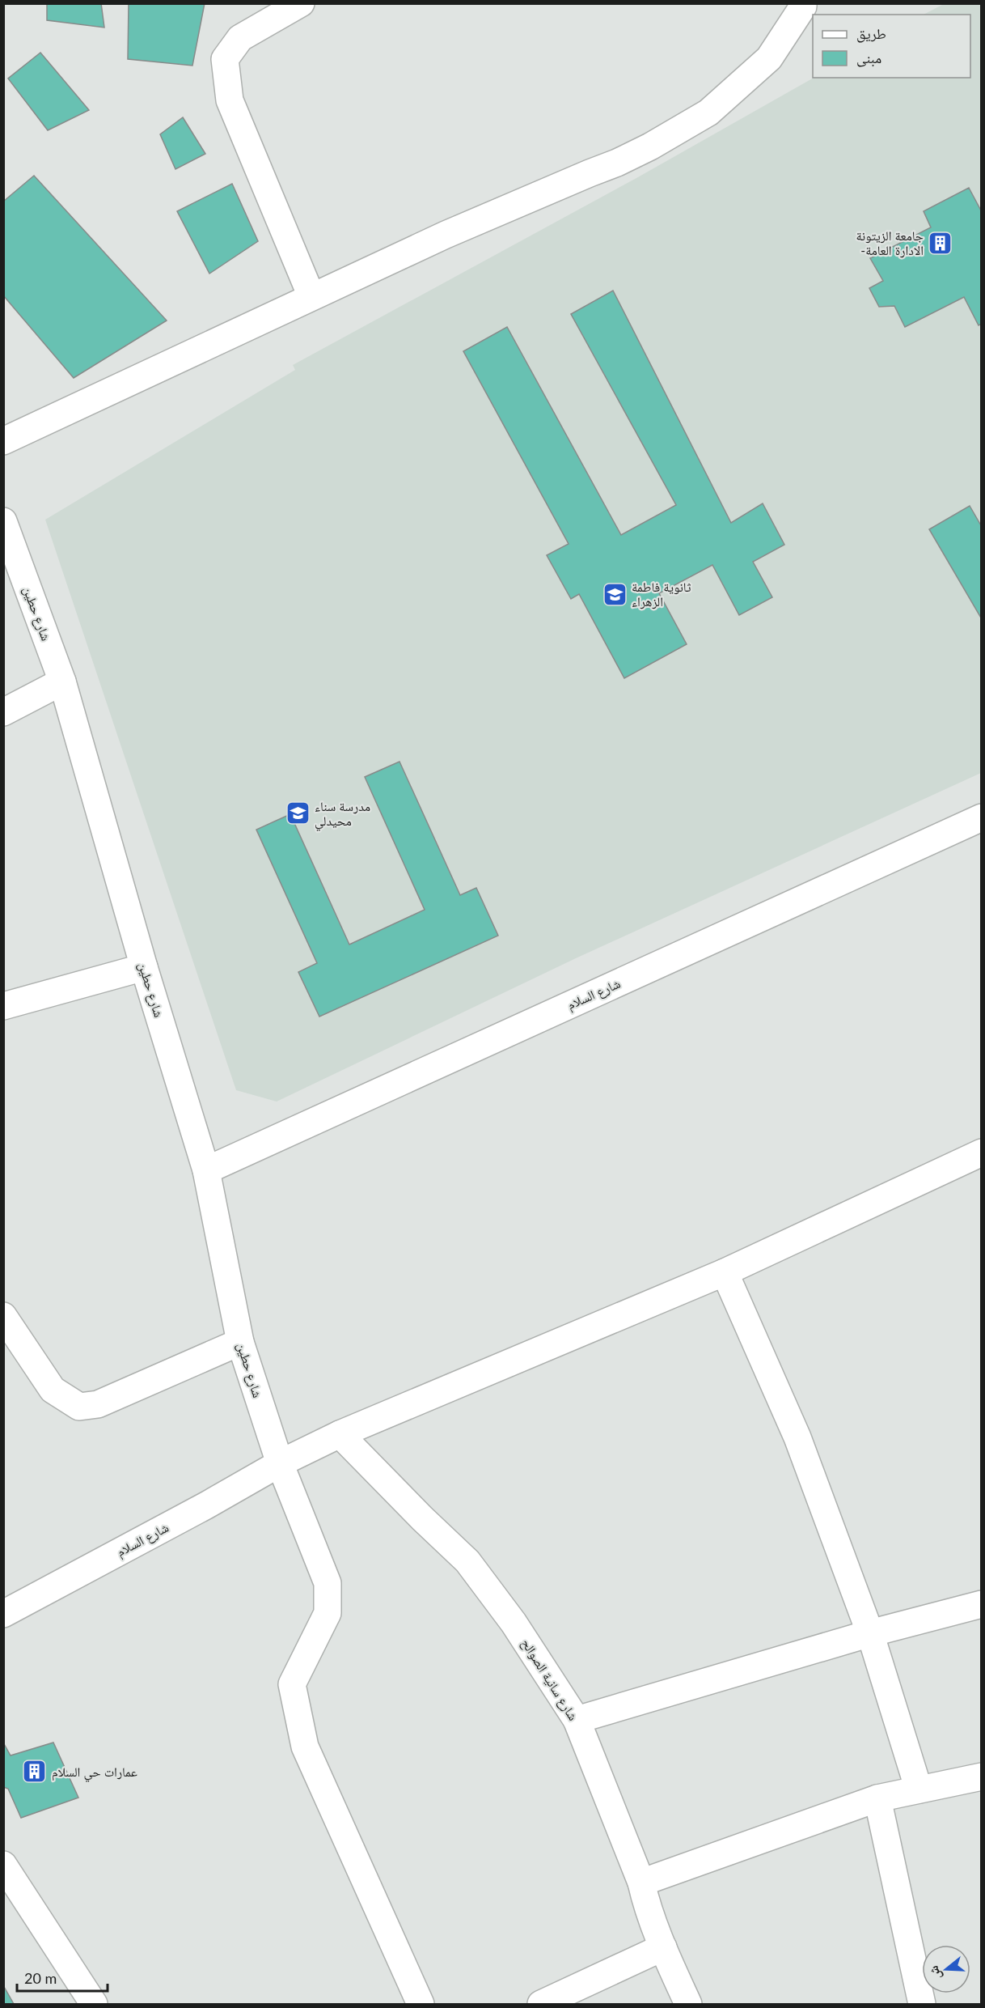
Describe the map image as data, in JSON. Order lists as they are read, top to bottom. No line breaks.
{"streets":{"street":["شارع حطين","شارع السلام","شارع سانية الصوالح"]},"crossings":[["شارع حطين","شارع السلام"],["شارع السلام","شارع سانية الصوالح"]],"places":{"building":["جامعة الزيتونة -الادارة العامة","عمارات حي السلام"],"school or university":["ثانوية فاطمة الزهراء","مدرسة سناء محيدلي"]},"legend":["طريق","مبنى"],"scale_bar":"20 m","north":"left"}
